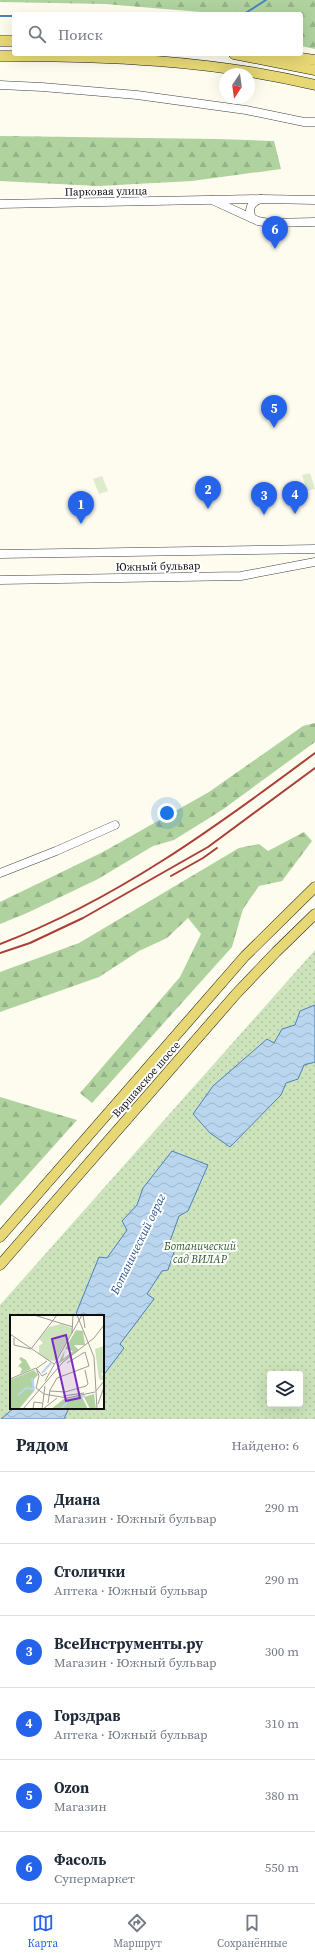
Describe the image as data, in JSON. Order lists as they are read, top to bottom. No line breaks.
{"streets":{"main road":["Варшавское шоссе"],"street":["Парковая улица","Южный бульвар"]},"water":["Ботанический овраг"],"parks":["Ботанический сад ВИЛАР"],"north":"bottom","page":{"search":"Поиск","pins":["6","5","2","4","3","1"],"heading":["Рядом","Найдено: 6"],"list":[{"mark":"1","name":"Диана","note":"Магазин · Южный бульвар","value":"290 m"},{"mark":"2","name":"Столички","note":"Аптека · Южный бульвар","value":"290 m"},{"mark":"3","name":"ВсеИнструменты.ру","note":"Магазин · Южный бульвар","value":"300 m"},{"mark":"4","name":"Горздрав","note":"Аптека · Южный бульвар","value":"310 m"},{"mark":"5","name":"Ozon","note":"Магазин","value":"380 m"},{"mark":"6","name":"Фасоль","note":"Супермаркет","value":"550 m"}],"nav":["Карта","Маршрут","Сохранённые"]}}
